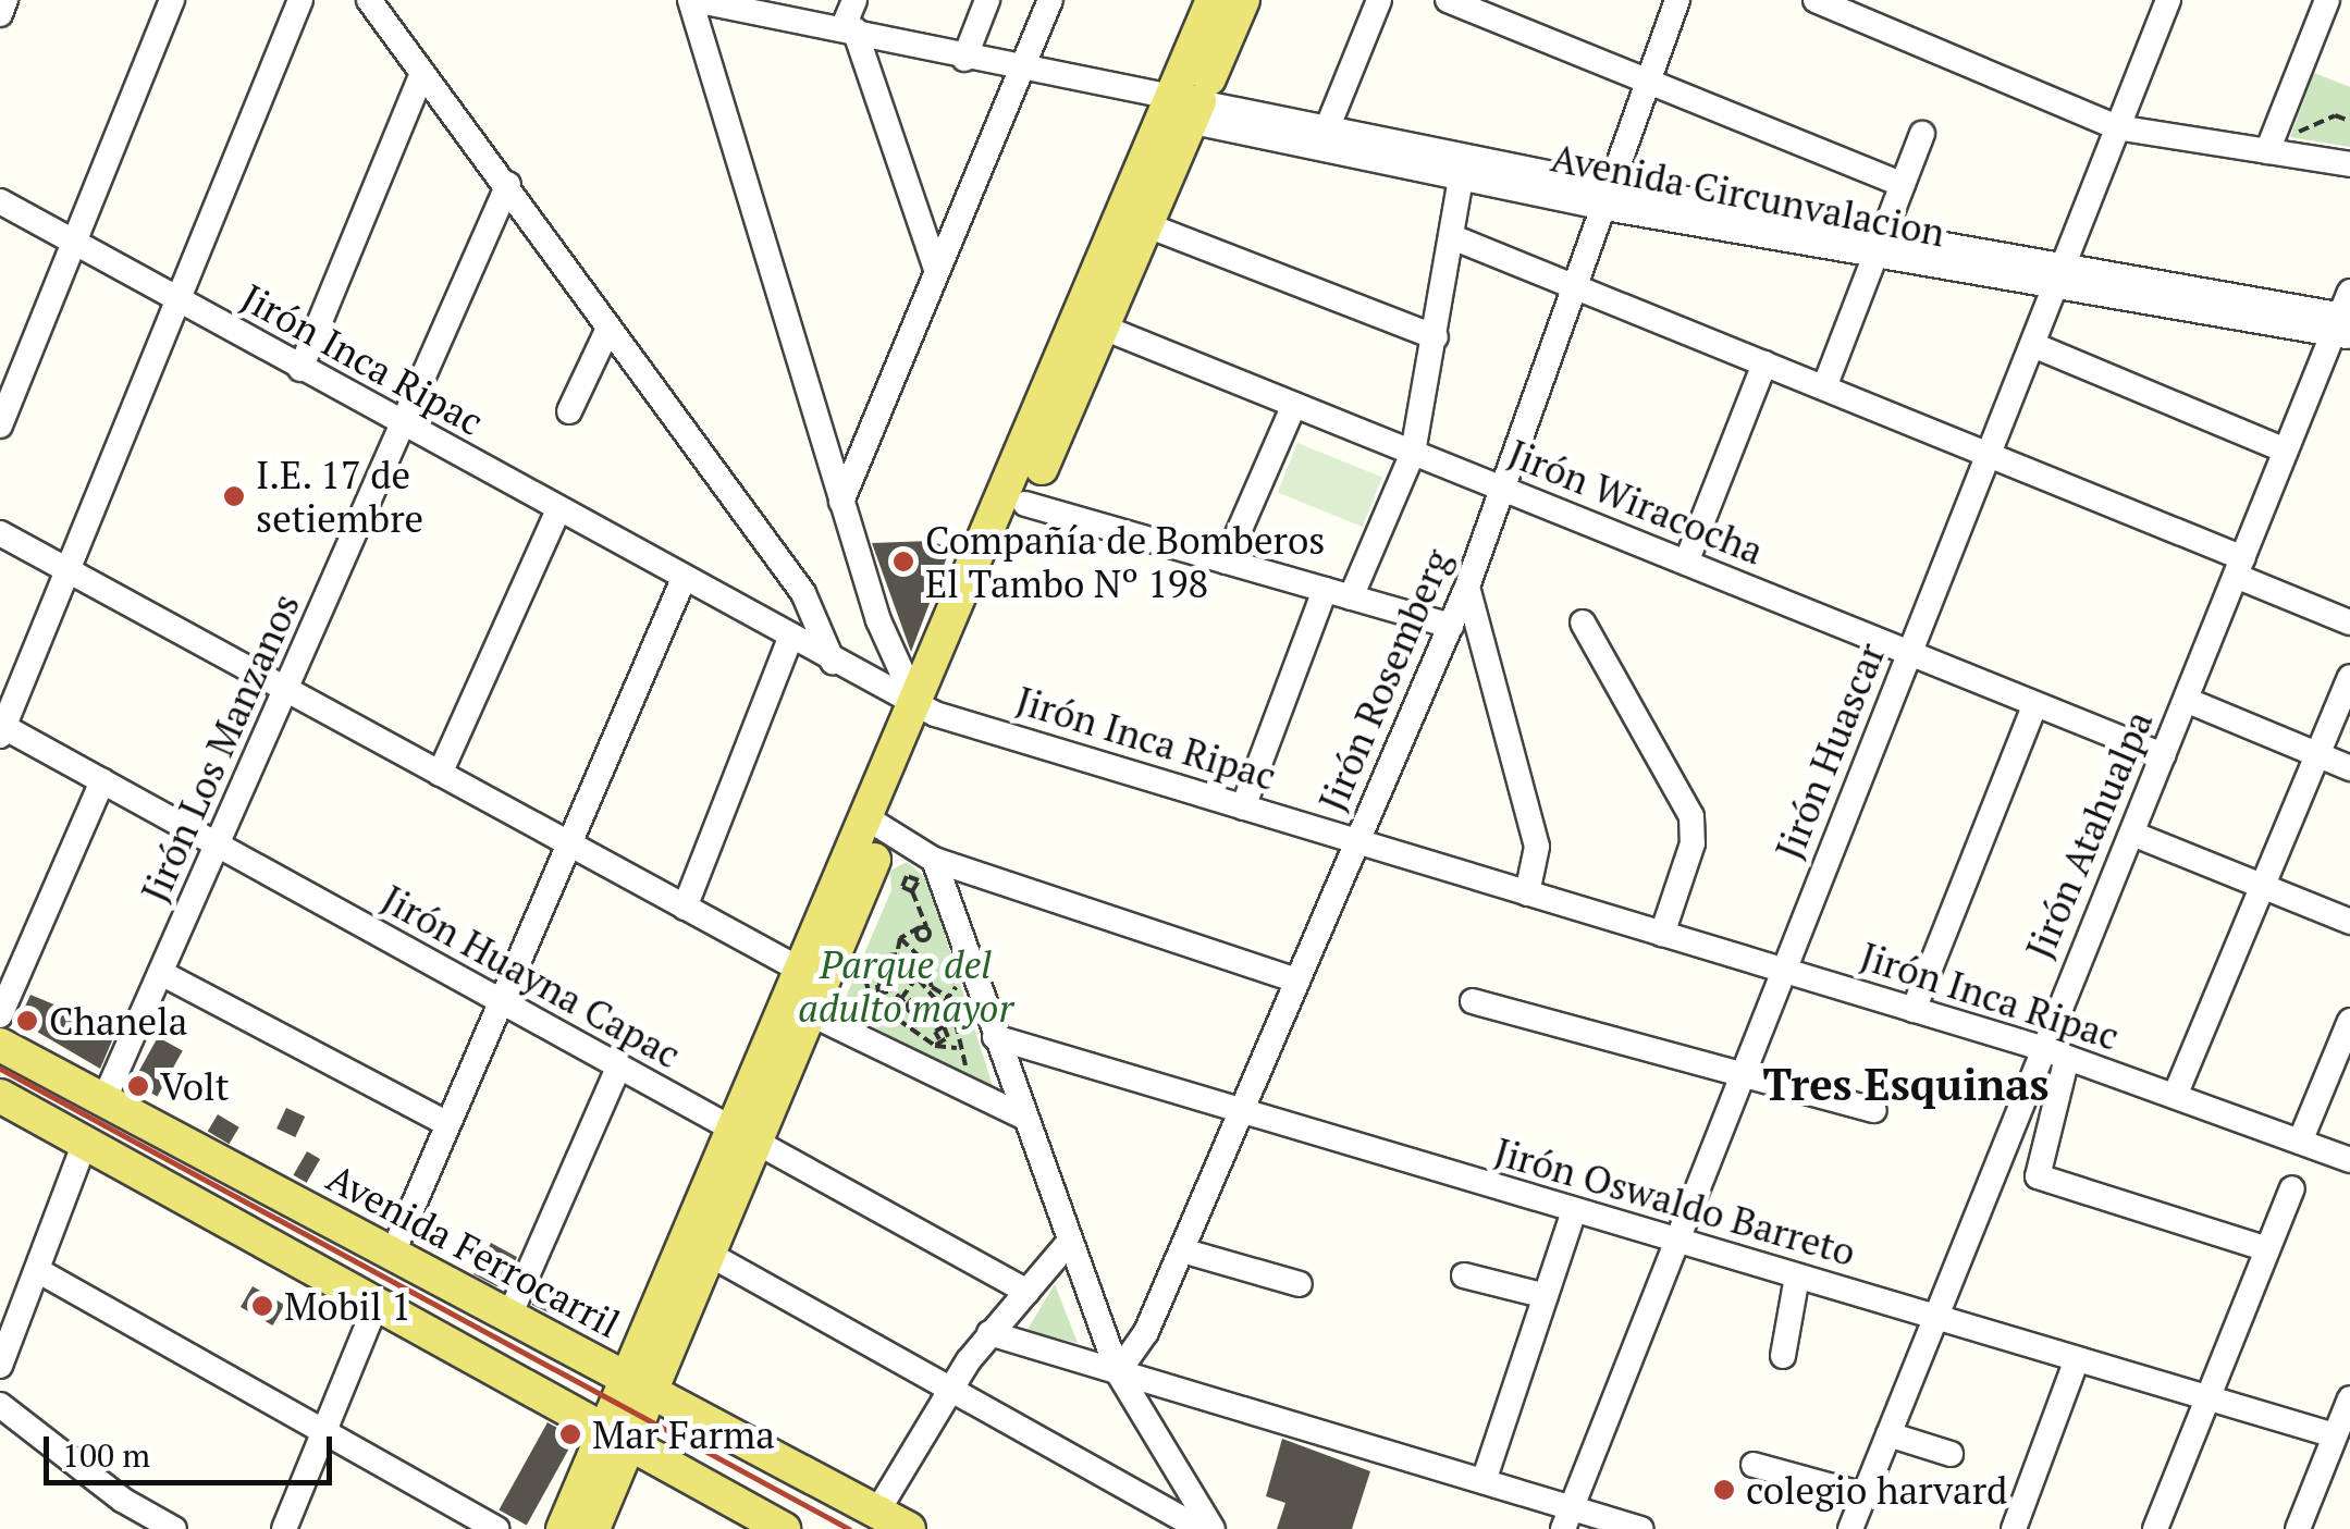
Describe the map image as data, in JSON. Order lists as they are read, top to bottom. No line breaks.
{"streets":{"main road":["Avenida Ferrocarril"],"street":["Avenida Circunvalacion","Jirón Inca Ripac","Jirón Wiracocha","Jirón Rosemberg","Jirón Los Manzanos","Jirón Huascar","Jirón Atahualpa","Jirón Huayna Capac","Jirón Oswaldo Barreto"]},"crossings":[["Avenida Circunvalacion","Jirón Rosemberg"],["Avenida Circunvalacion","Jirón Huascar"],["Avenida Circunvalacion","Jirón Atahualpa"],["Jirón Inca Ripac","Jirón Rosemberg"],["Jirón Inca Ripac","Jirón Los Manzanos"],["Jirón Inca Ripac","Jirón Huascar"],["Jirón Inca Ripac","Jirón Atahualpa"],["Jirón Wiracocha","Jirón Rosemberg"],["Jirón Wiracocha","Jirón Huascar"],["Jirón Wiracocha","Jirón Atahualpa"],["Jirón Rosemberg","Jirón Oswaldo Barreto"],["Jirón Los Manzanos","Jirón Huayna Capac"],["Jirón Los Manzanos","Avenida Ferrocarril"],["Jirón Huascar","Jirón Oswaldo Barreto"],["Jirón Atahualpa","Jirón Oswaldo Barreto"]],"districts":["Tres Esquinas"],"parks":["Parque del adulto mayor"],"places":["I.E. 17 de setiembre","Compañía de Bomberos El Tambo Nº 198","Chanela","Volt","Mobil 1","Mar Farma","colegio harvard"],"scale_bar":"100 m"}
